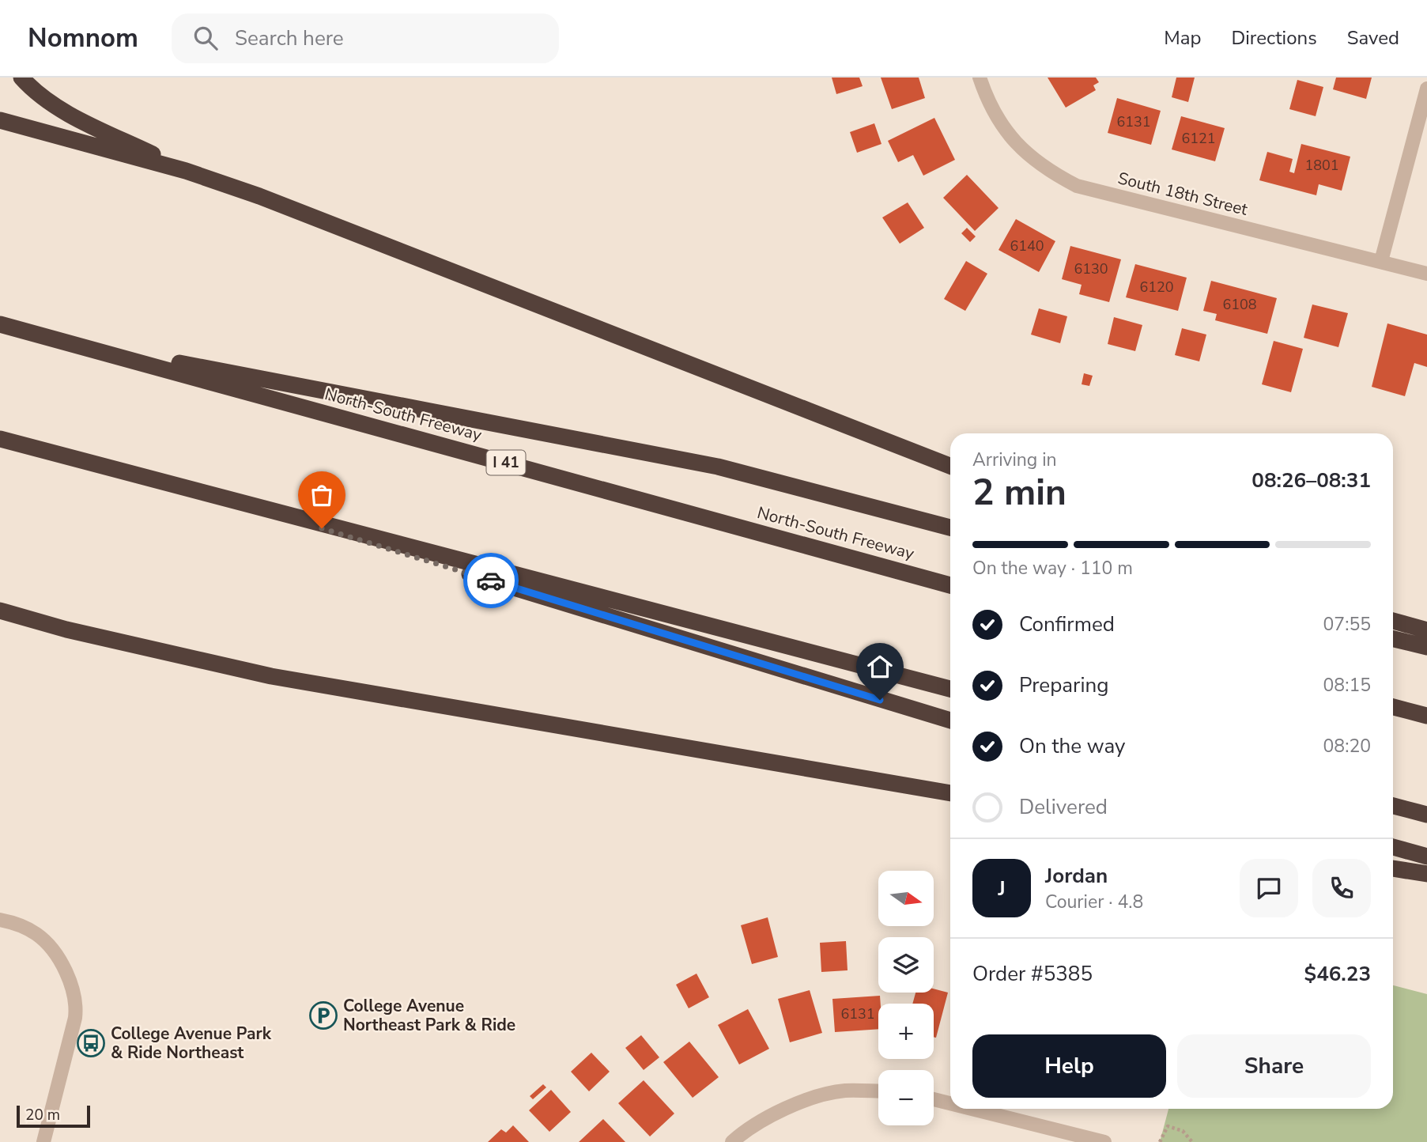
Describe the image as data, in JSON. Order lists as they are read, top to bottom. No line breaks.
{"streets":{"highway":["North-South Freeway","I 41"],"street":["South 18th Street"]},"places":{"parking":["College Avenue Northeast Park & Ride"],"bus stop":["College Avenue Park & Ride Northeast"]},"house_numbers":["6131","6121","1801","6140","6130","6120","6108","6131"],"scale_bar":"20 m","north":"right","page":{"header":"Nomnom","search":"Search here","nav":["Map","Directions","Saved"],"heading":["2 min","Arriving in","08:26–08:31"],"panel":["Jordan","Courier · 4.8","Order #5385","$46.23"],"bar":"On the way · 110 m","list":[["Confirmed","07:55"],["Preparing","08:15"],["On the way","08:20"],"Delivered"],"round":"J","map_buttons":["+","−"],"buttons":["Help","Share"],"scale":"20 m"}}
